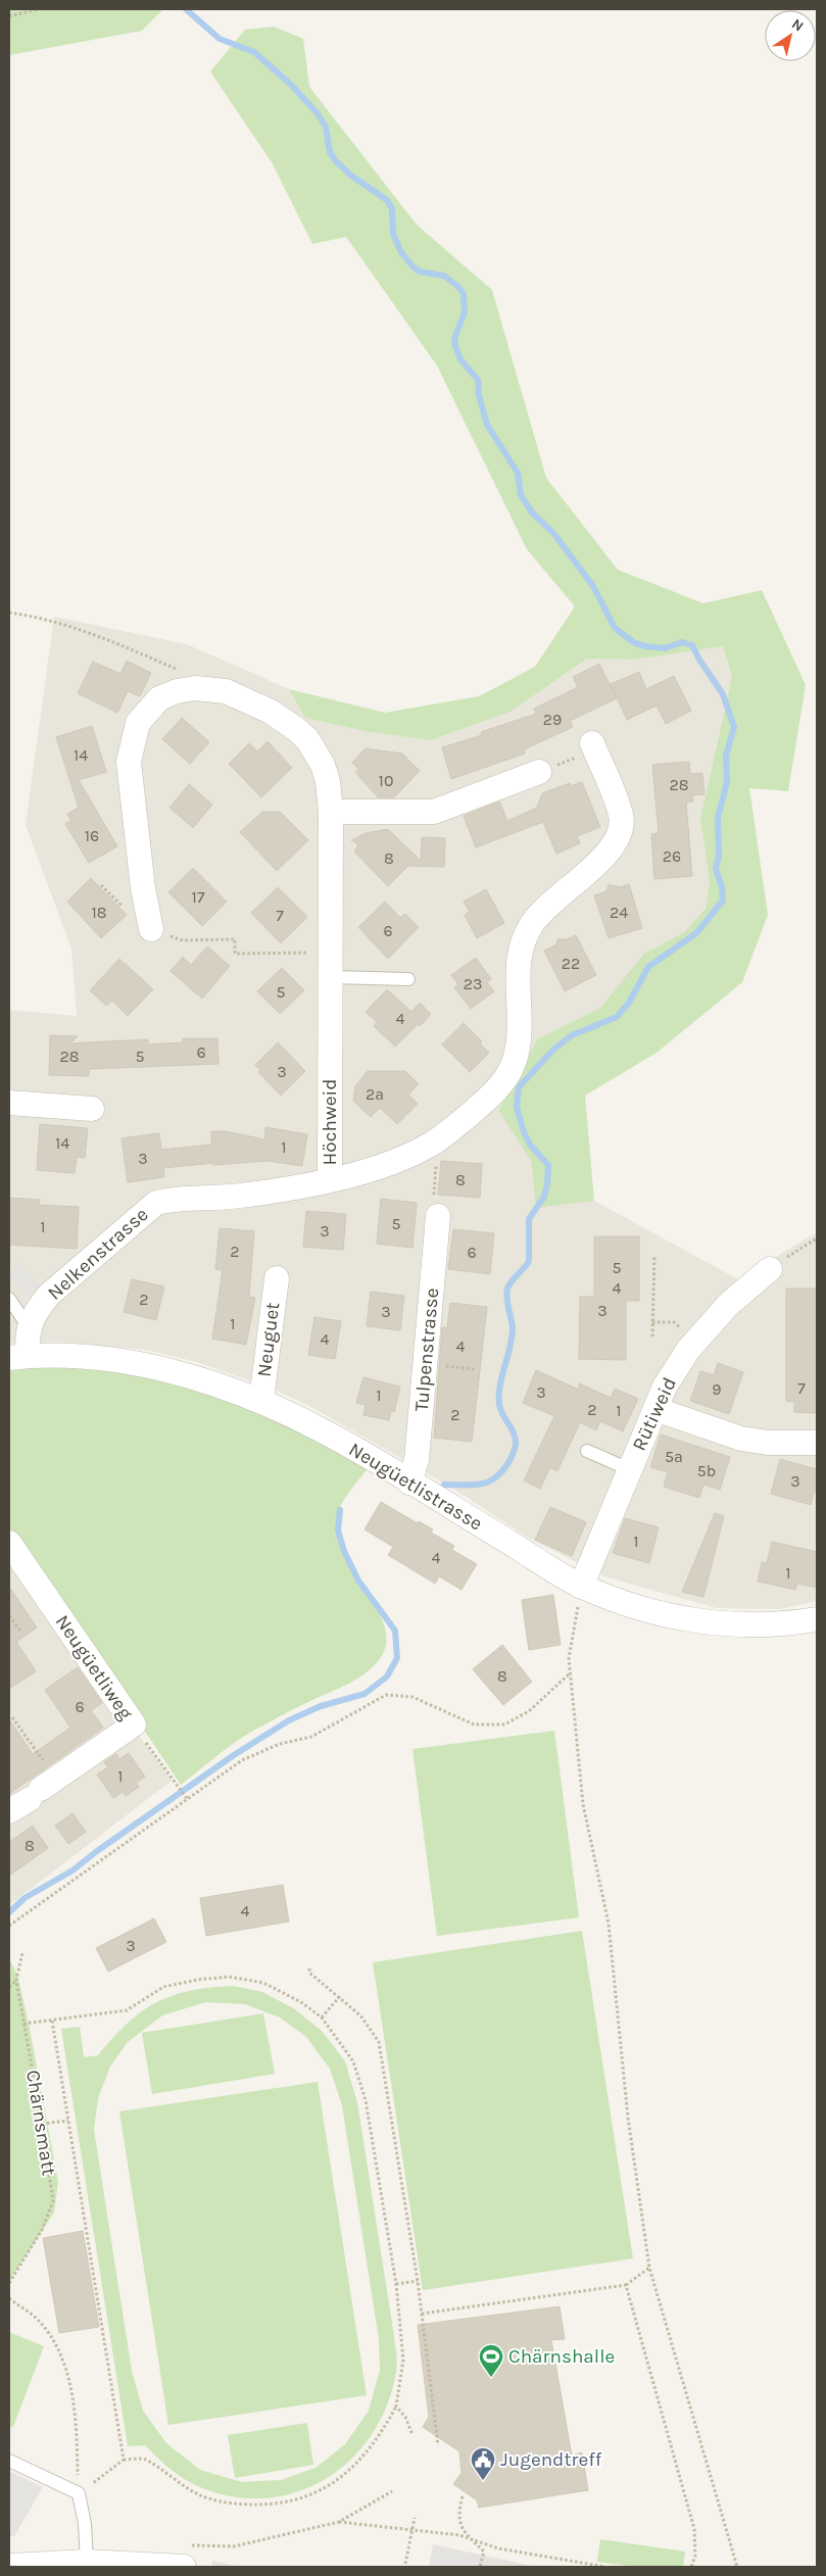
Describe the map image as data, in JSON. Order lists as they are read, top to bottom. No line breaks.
{"streets":{"street":["Höchweid","Nelkenstrasse","Neuguet","Tulpenstrasse","Rütiweid","Neugüetlistrasse","Neugüetliweg"],"path":["Chärnsmatt"]},"crossings":[["Höchweid","Nelkenstrasse"],["Nelkenstrasse","Neugüetlistrasse"],["Neuguet","Neugüetlistrasse"],["Tulpenstrasse","Neugüetlistrasse"],["Rütiweid","Neugüetlistrasse"]],"places":{"sports":["Chärnshalle"],"public building":["Jugendtreff"]},"house_numbers":["29","14","10","28","16","26","8","17","18","24","7","6","22","23","5","4","6","28","5","3","2a","14","1","3","8","5","1","3","2","6","5","4","2","3","3","1","4","4","7","9","3","1","2","1","2","5a","5b","3","1","4","1","8","6","1","8","4","3"],"north":"top right"}
